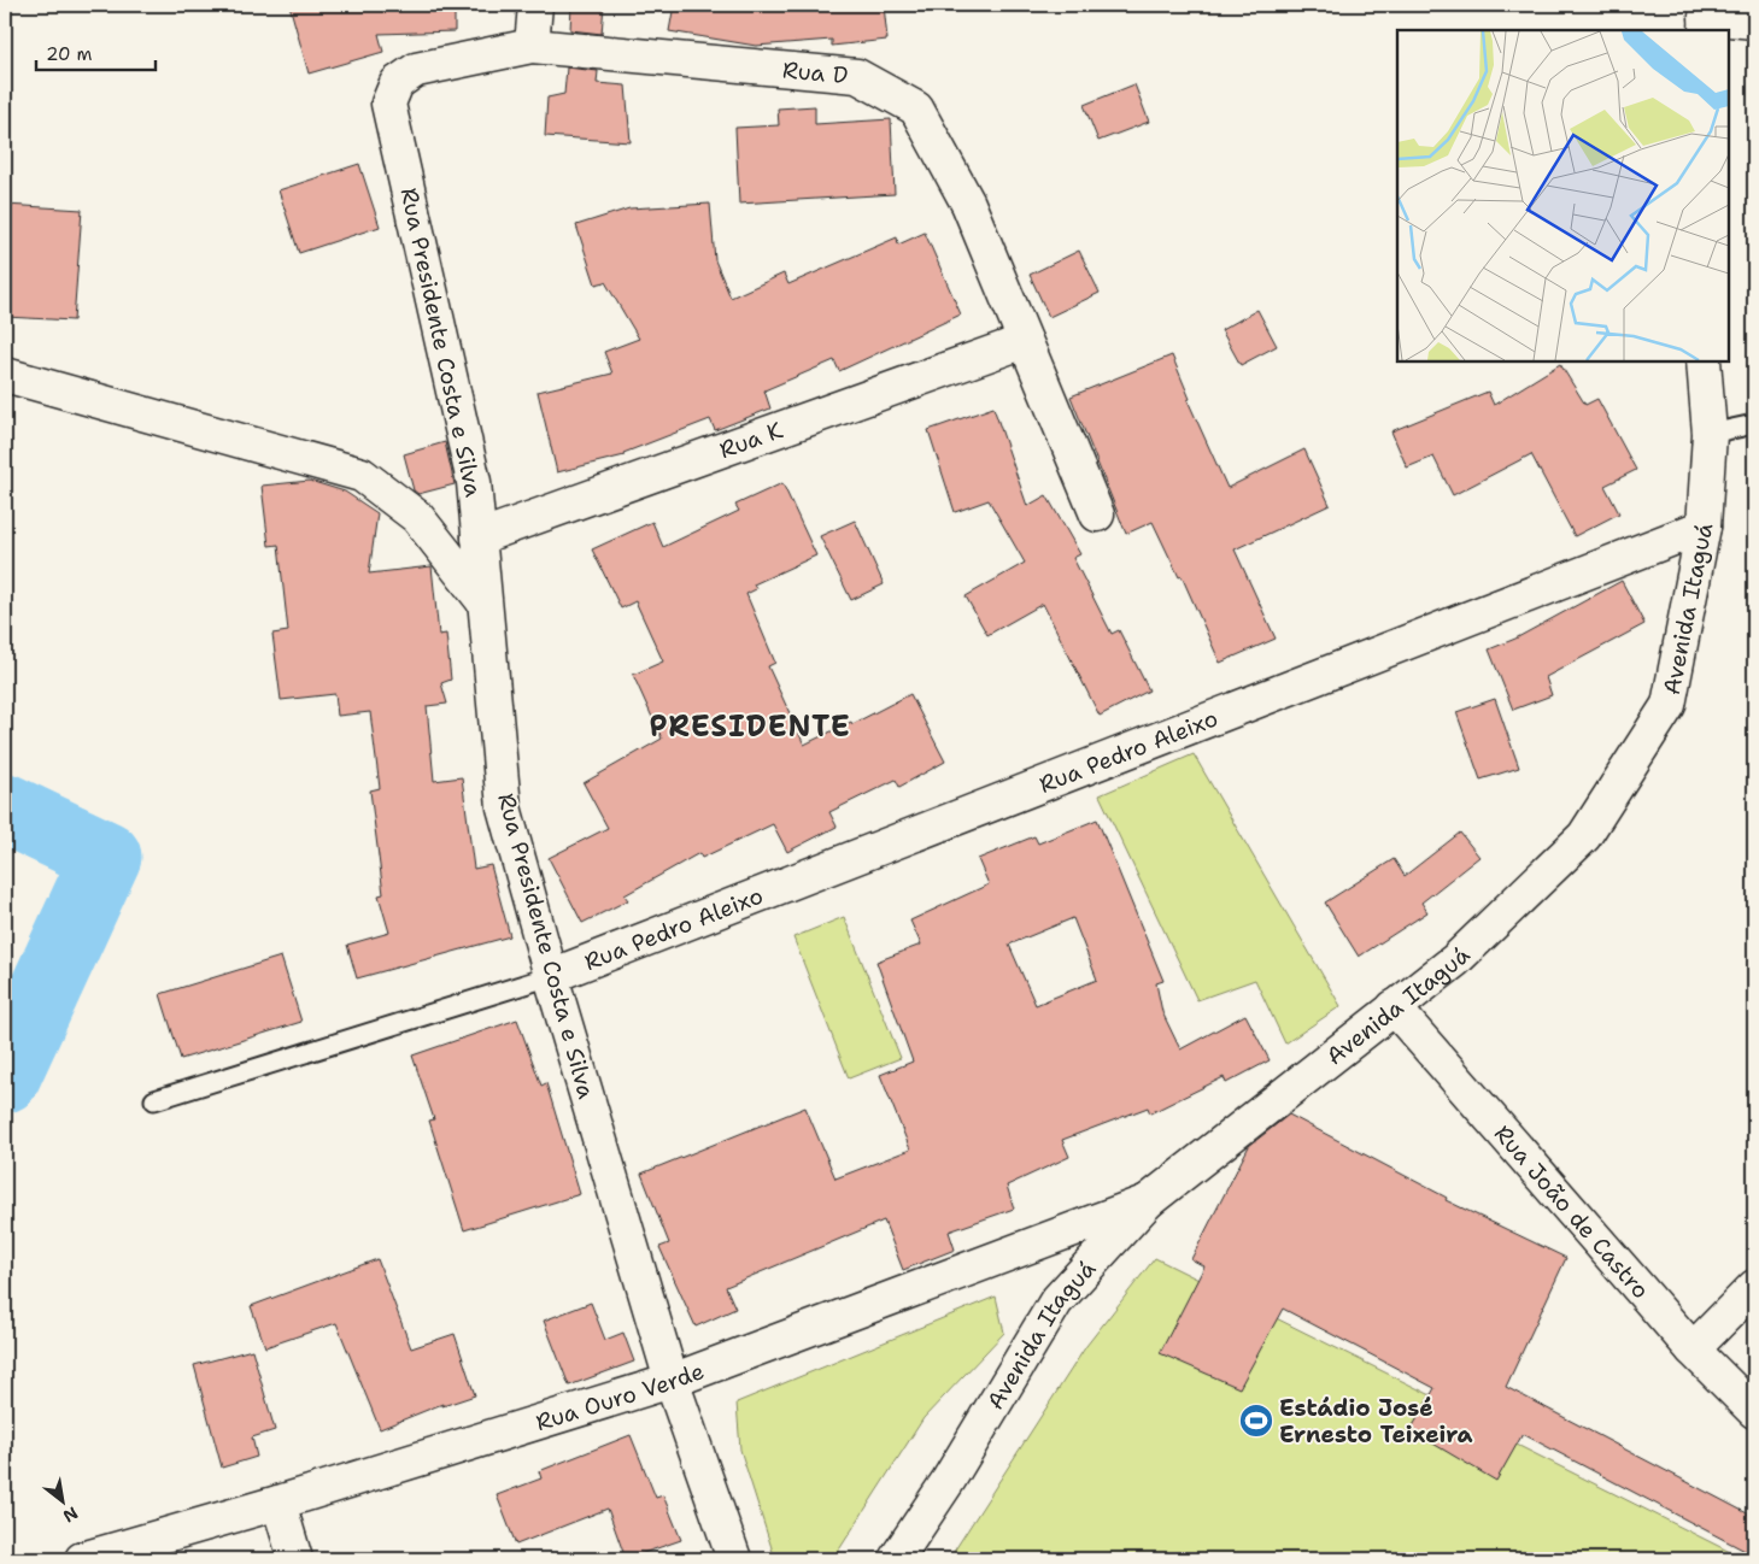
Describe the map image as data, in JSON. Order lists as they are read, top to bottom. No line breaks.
{"streets":{"street":["Rua D","Rua Presidente Costa e Silva","Rua K","Avenida Itaguá","Rua Pedro Aleixo","Rua João de Castro","Rua Ouro Verde"]},"crossings":[["Rua D","Rua Presidente Costa e Silva"],["Rua D","Rua K"],["Rua Presidente Costa e Silva","Rua K"],["Rua Presidente Costa e Silva","Rua Pedro Aleixo"],["Rua Presidente Costa e Silva","Rua Ouro Verde"],["Avenida Itaguá","Rua Pedro Aleixo"],["Avenida Itaguá","Rua João de Castro"],["Avenida Itaguá","Rua Ouro Verde"]],"districts":["PRESIDENTE"],"places":{"sports":["Estádio José Ernesto Teixeira"]},"scale_bar":"20 m","north":"bottom right"}
